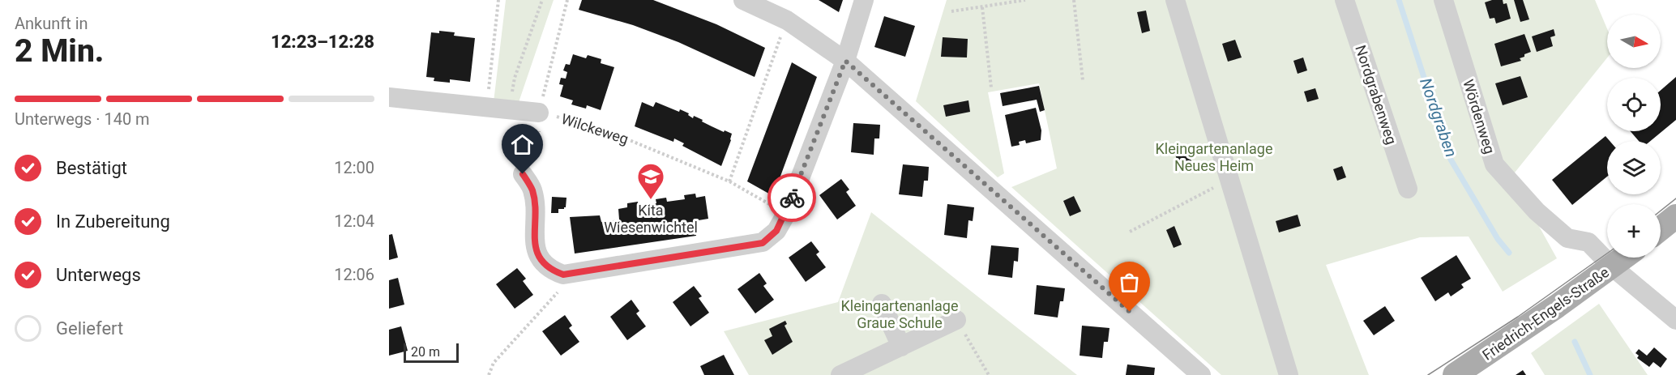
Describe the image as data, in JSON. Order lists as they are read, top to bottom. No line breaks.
{"streets":{"main road":["Friedrich-Engels-Straße"],"street":["Nordgrabenweg","Wördenweg"],"path":["Wilckeweg"]},"crossings":[["Wördenweg","Friedrich-Engels-Straße"]],"water":["Nordgraben"],"parks":["Kleingartenanlage Neues Heim","Kleingartenanlage Graue Schule"],"places":{"school or university":["Kita Wiesenwichtel"]},"scale_bar":"20 m","north":"right","page":{"heading":["2 Min.","Ankunft in","12:23–12:28"],"map_buttons":"+","bar":"Unterwegs · 140 m","list":[["Bestätigt","12:00"],["In Zubereitung","12:04"],["Unterwegs","12:06"],"Geliefert"],"scale":"20 m"}}
